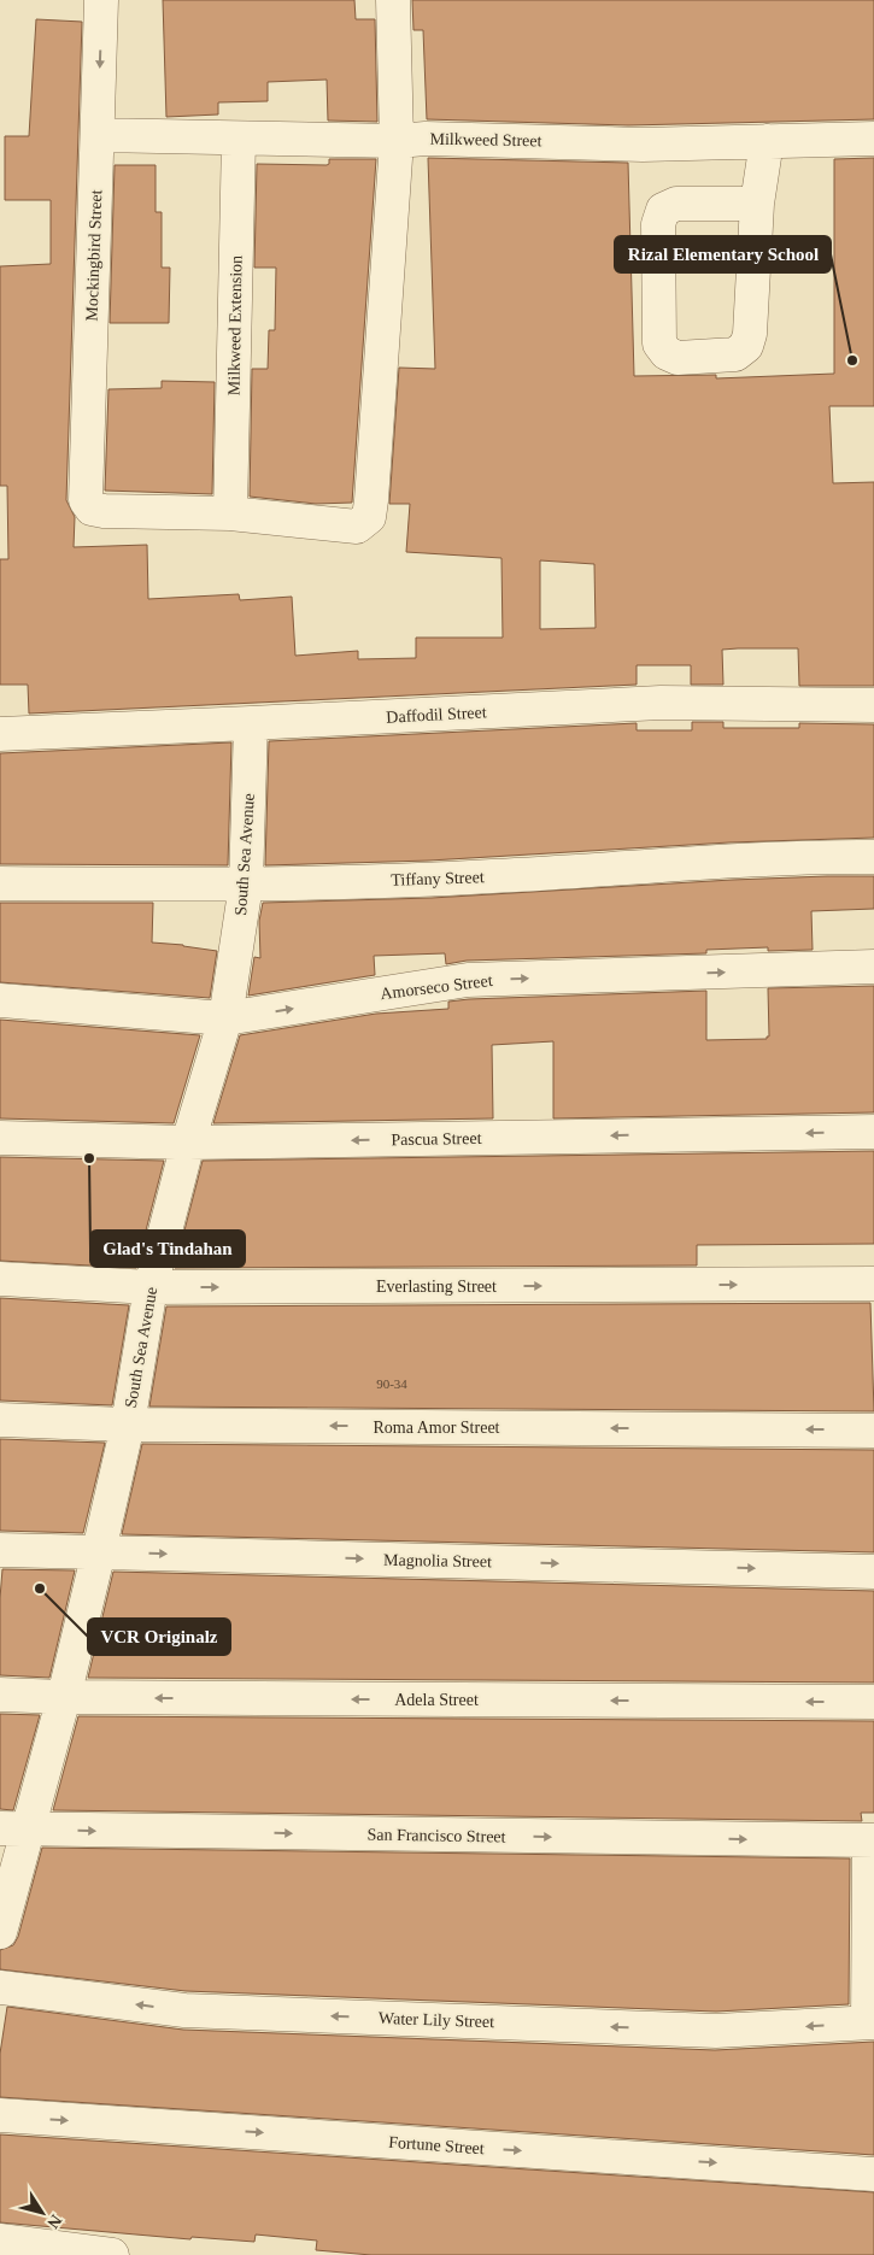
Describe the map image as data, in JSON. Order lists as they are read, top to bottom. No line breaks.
{"streets":{"street":["Milkweed Street","Mockingbird Street","Milkweed Extension","Daffodil Street","South Sea Avenue","Tiffany Street","Amorseco Street","Pascua Street","Everlasting Street","Roma Amor Street","Magnolia Street","Adela Street","San Francisco Street","Water Lily Street","Fortune Street"]},"crossings":[["Milkweed Street","Mockingbird Street"],["Milkweed Street","Milkweed Extension"],["Mockingbird Street","Milkweed Extension"],["Daffodil Street","South Sea Avenue"],["South Sea Avenue","Tiffany Street"],["South Sea Avenue","Amorseco Street"],["South Sea Avenue","Pascua Street"],["South Sea Avenue","Everlasting Street"],["South Sea Avenue","Roma Amor Street"],["South Sea Avenue","Magnolia Street"],["South Sea Avenue","Adela Street"],["South Sea Avenue","San Francisco Street"]],"one_way":["Amorseco Street","Pascua Street","Everlasting Street","Roma Amor Street","Magnolia Street","Adela Street","San Francisco Street","Water Lily Street","Fortune Street"],"places":["Rizal Elementary School","Glad's Tindahan","VCR Originalz"],"house_numbers":["90-34"],"north":"bottom right"}
